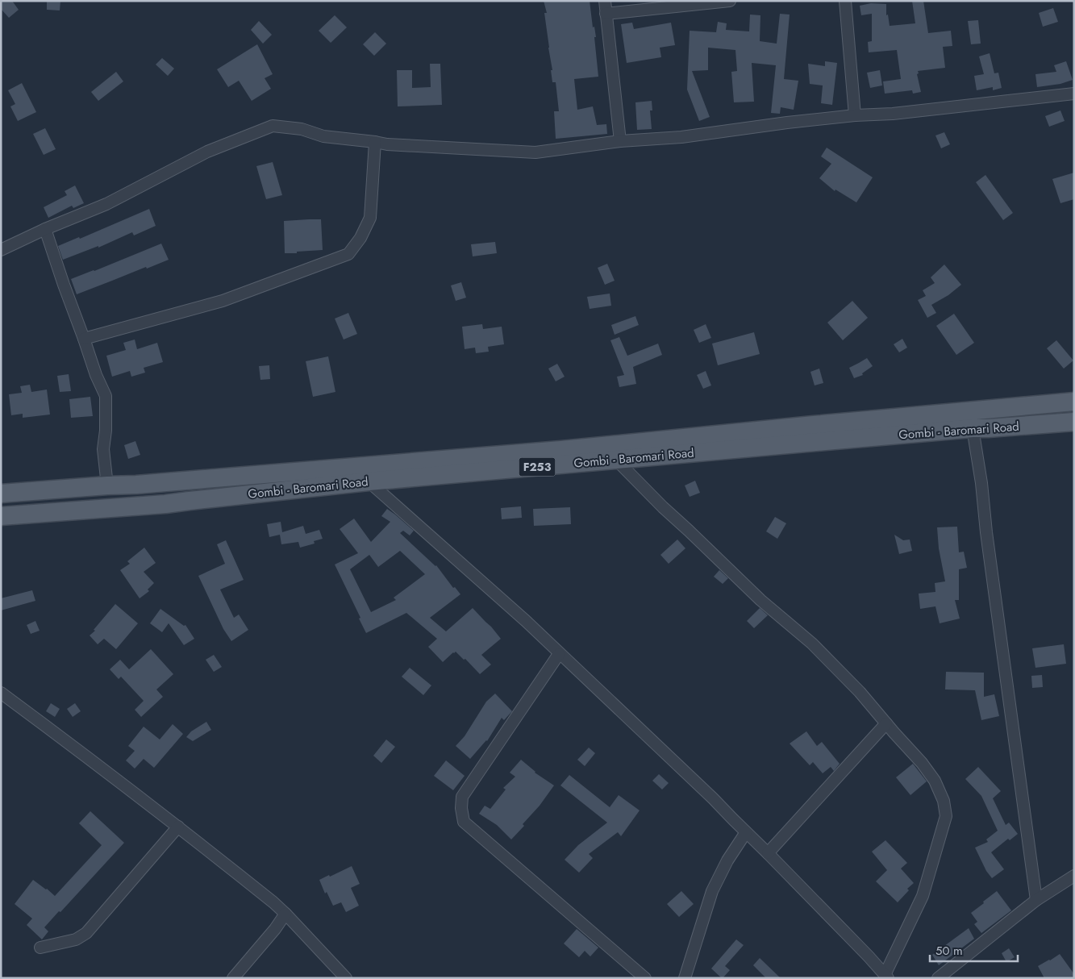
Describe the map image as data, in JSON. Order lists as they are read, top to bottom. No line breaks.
{"streets":{"main road":["Gombi - Baromari Road","F253"]},"scale_bar":"50 m"}
